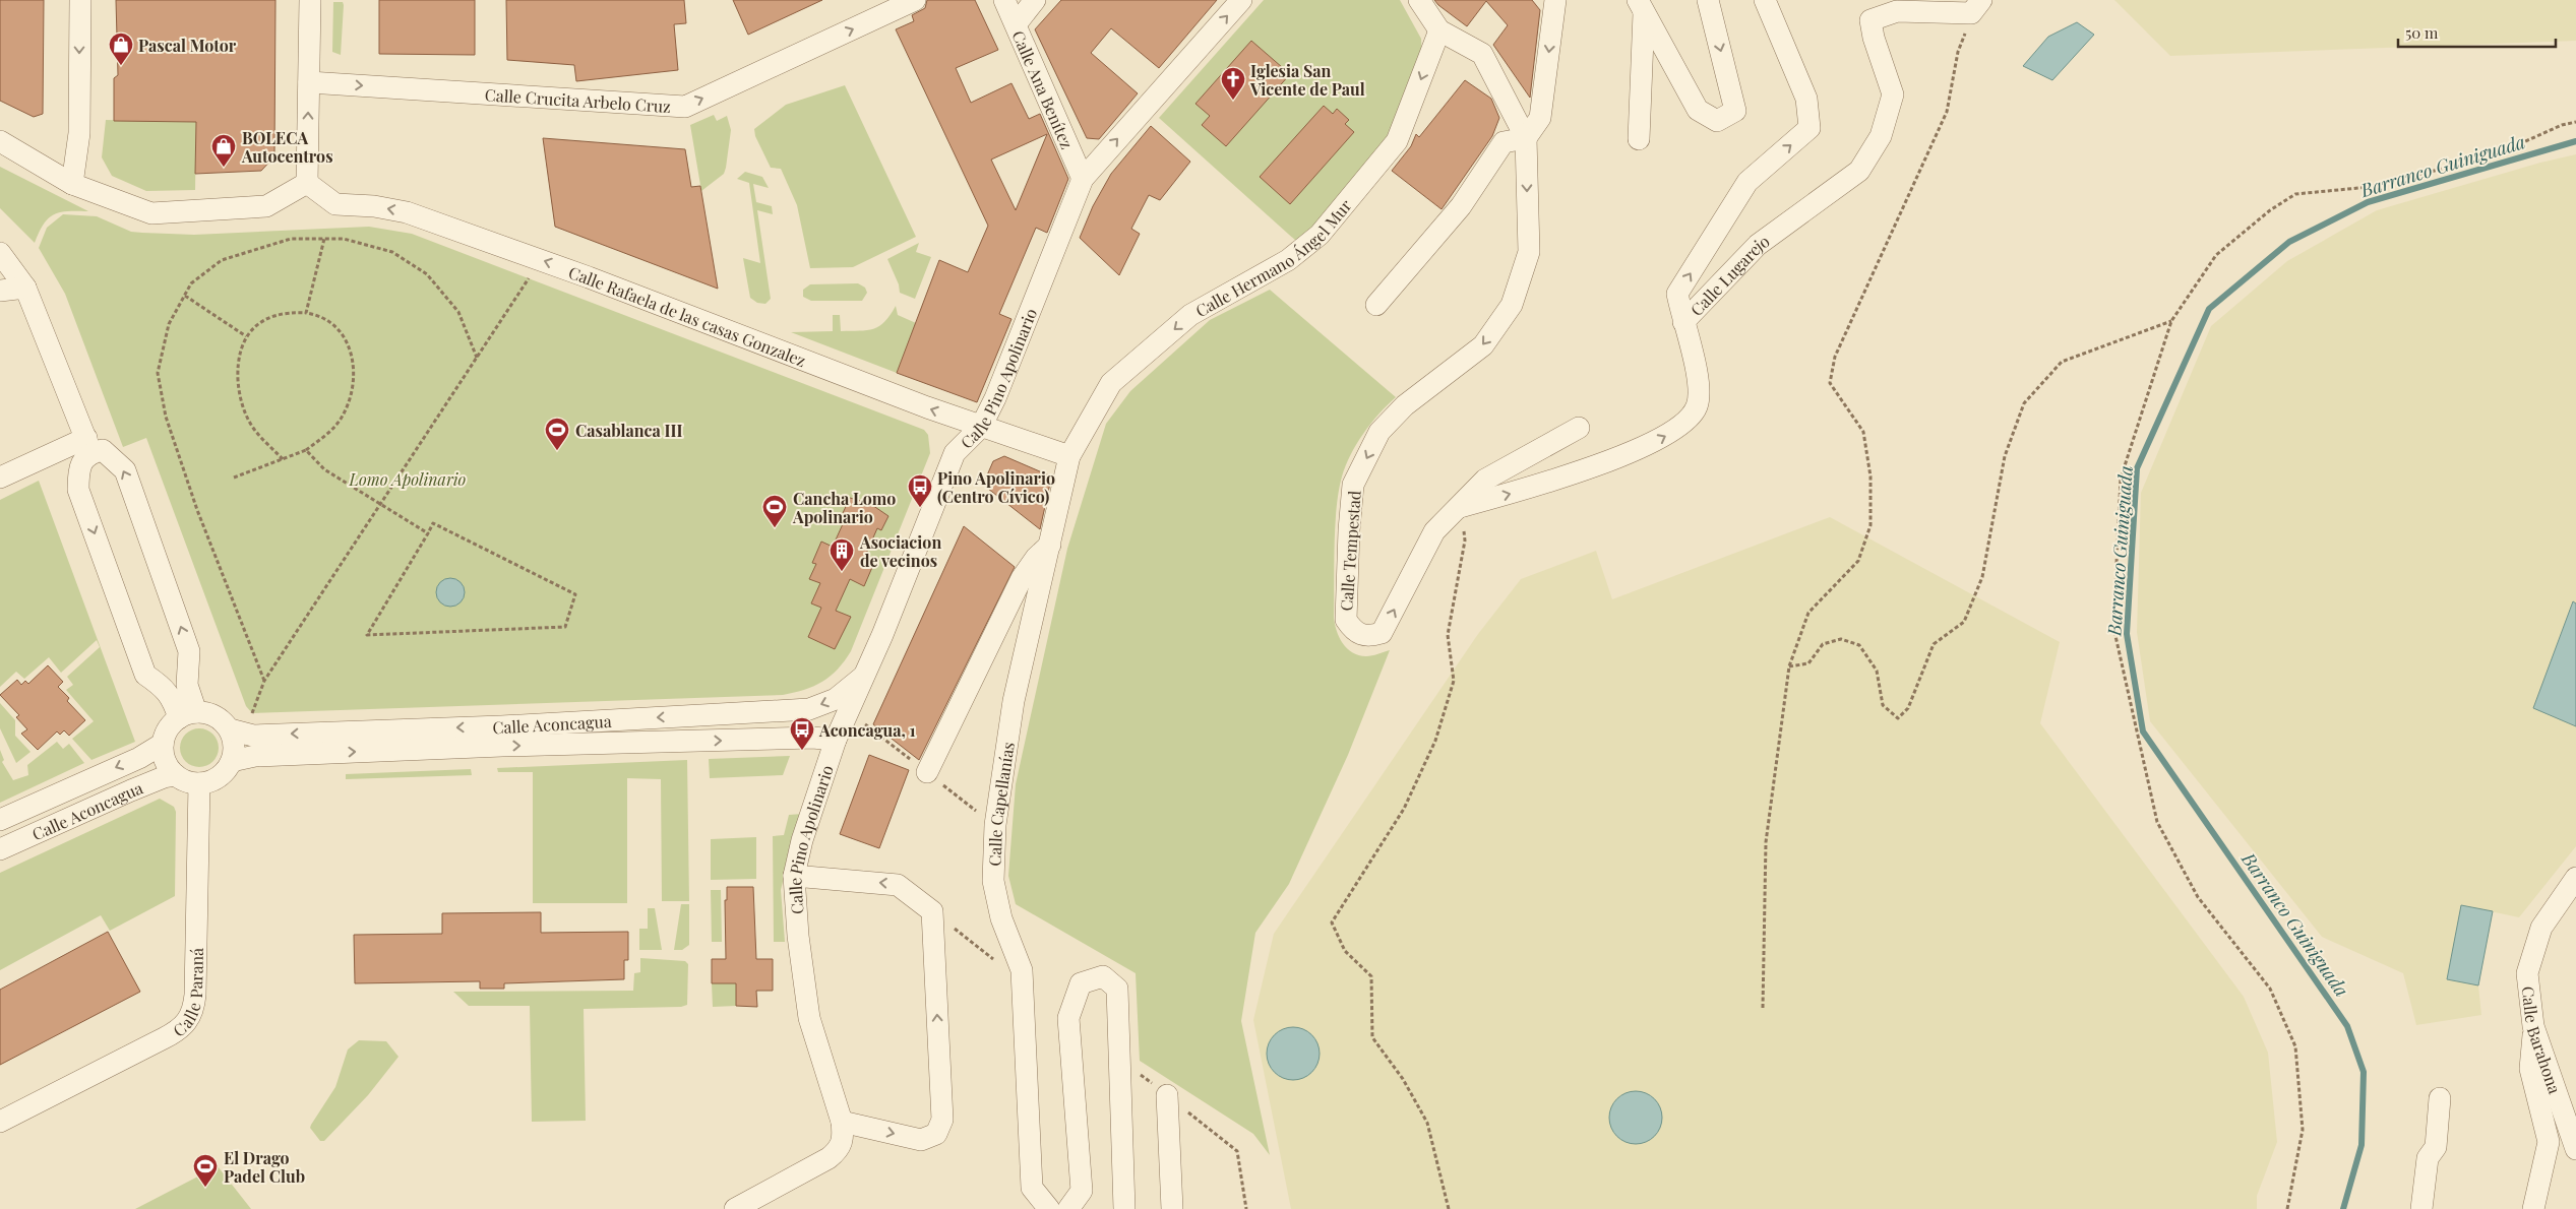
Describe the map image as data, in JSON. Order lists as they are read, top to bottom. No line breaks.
{"streets":{"street":["Calle Ana Benítez","Calle Crucita Arbelo Cruz","Calle Hermano Ángel Mur","Calle Lugarejo","Calle Rafaela de las casas Gonzalez","Calle Pino Apolinario","Calle Tempestad","Calle Aconcagua","Calle Capellanías","Calle Paraná","Calle Barahona"]},"crossings":[["Calle Ana Benítez","Calle Pino Apolinario"],["Calle Hermano Ángel Mur","Calle Rafaela de las casas Gonzalez"],["Calle Hermano Ángel Mur","Calle Tempestad"],["Calle Hermano Ángel Mur","Calle Capellanías"],["Calle Lugarejo","Calle Tempestad"],["Calle Rafaela de las casas Gonzalez","Calle Pino Apolinario"],["Calle Rafaela de las casas Gonzalez","Calle Capellanías"],["Calle Pino Apolinario","Calle Aconcagua"],["Calle Aconcagua","Calle Paraná"]],"one_way":["Calle Crucita Arbelo Cruz","Calle Rafaela de las casas Gonzalez"],"water":["Barranco Guiniguada"],"parks":["Lomo Apolinario"],"places":{"shop":["Pascal Motor","BOLECA Autocentros"],"church":["Iglesia San Vicente de Paul"],"sports":["Casablanca III","Cancha Lomo Apolinario","El Drago Padel Club"],"bus stop":["Pino Apolinario (Centro Cívico)","Aconcagua, 1"],"building":["Asociacion de vecinos"]},"scale_bar":"50 m"}
